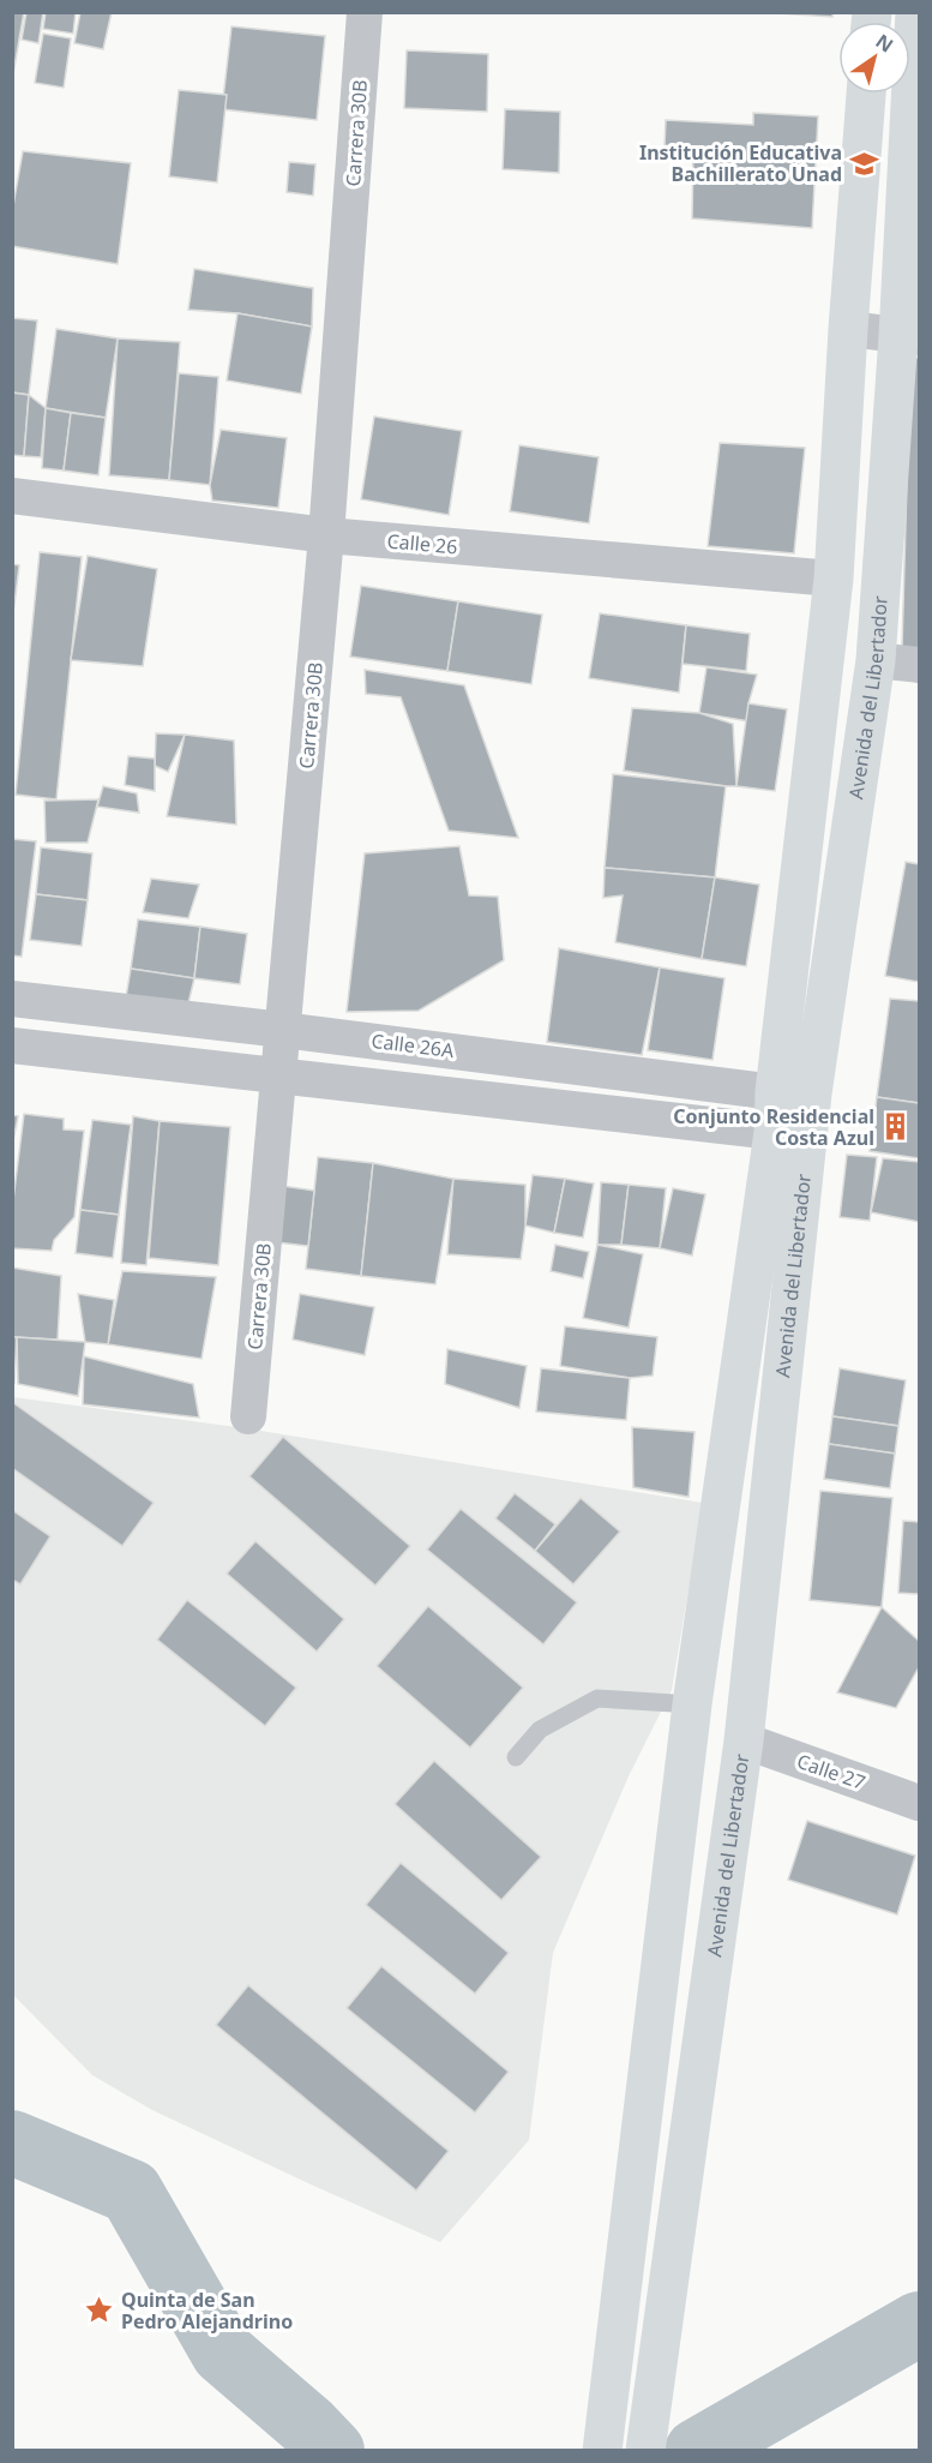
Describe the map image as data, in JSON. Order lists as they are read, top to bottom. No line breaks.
{"streets":{"main road":["Avenida del Libertador"],"street":["Carrera 30B","Calle 26","Calle 26A","Calle 27"]},"crossings":[["Carrera 30B","Calle 26"],["Carrera 30B","Calle 26A"],["Calle 26","Avenida del Libertador"],["Avenida del Libertador","Calle 26A"],["Avenida del Libertador","Calle 27"]],"places":{"school or university":["Institución Educativa Bachillerato Unad"],"building":["Conjunto Residencial Costa Azul"],"place":["Quinta de San Pedro Alejandrino"]},"north":"top right"}
